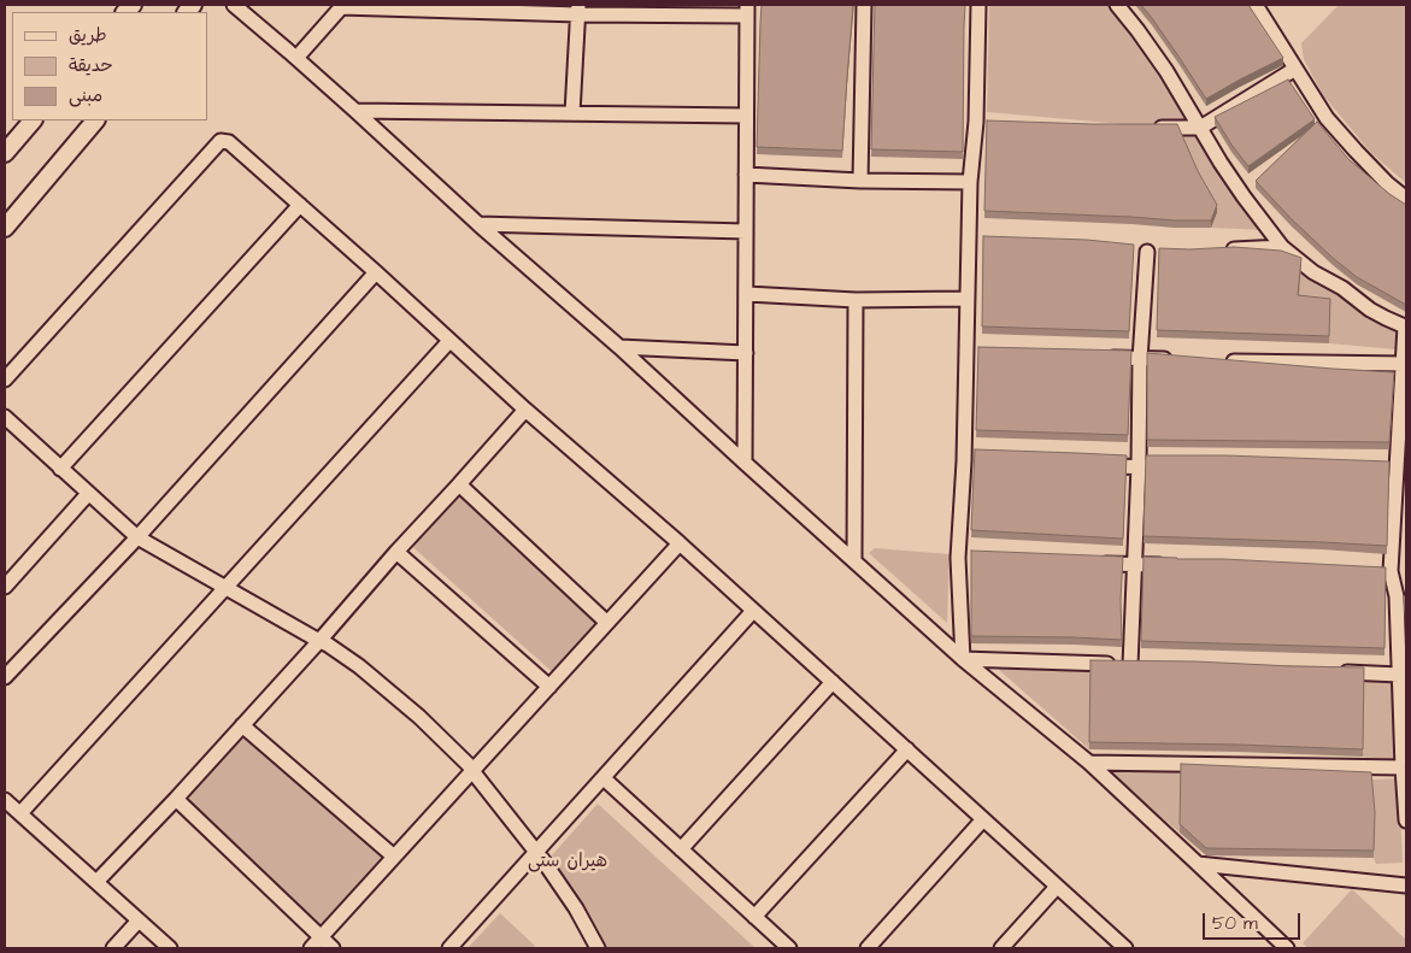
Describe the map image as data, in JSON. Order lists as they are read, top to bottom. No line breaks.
{"districts":["هیران ستی"],"legend":["طريق","حديقة","مبنى"],"scale_bar":"50 m"}
